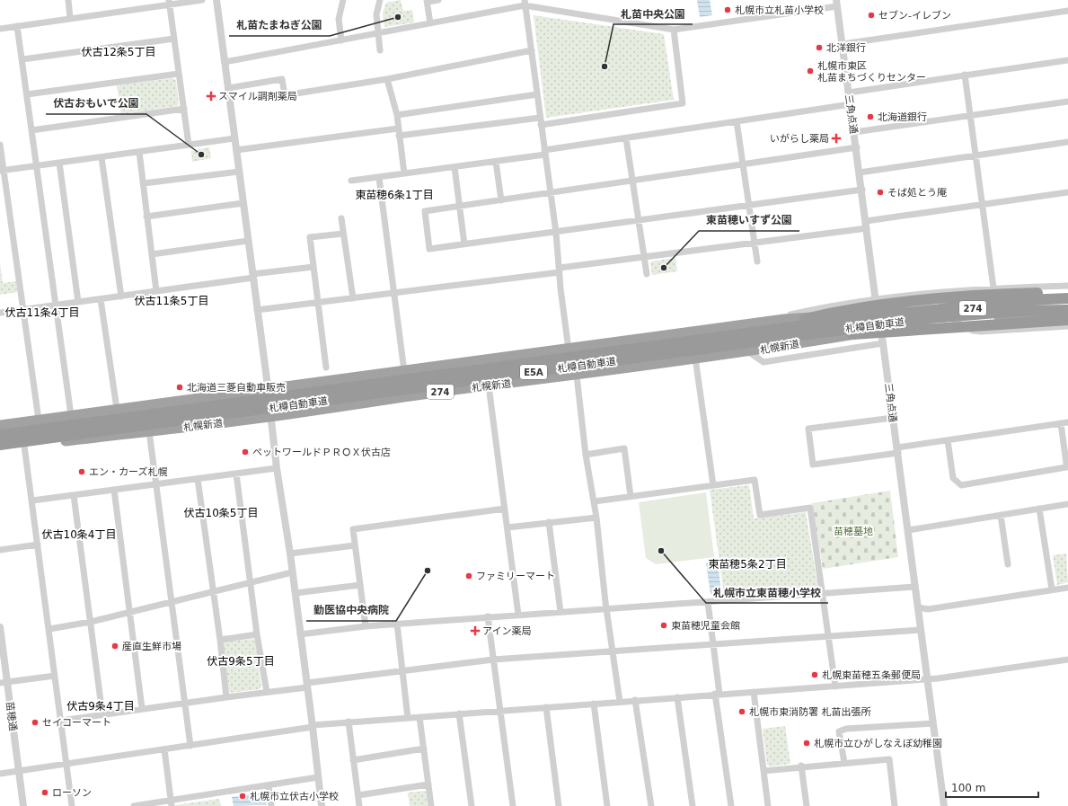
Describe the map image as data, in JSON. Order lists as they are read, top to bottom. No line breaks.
{"streets":{"highway":["274","札樽自動車道","札幌新道","E5A"],"street":["三角点通","苗穂通"]},"crossings":[["三角点通","274"],["三角点通","札幌新道"]],"districts":["伏古12条5丁目","東苗穂6条1丁目","伏古11条5丁目","伏古11条4丁目","伏古10条5丁目","伏古10条4丁目","東苗穂5条2丁目","伏古9条5丁目","伏古9条4丁目"],"parks":["苗穂墓地"],"places":{"other":["札幌市立札苗小学校","セブン-イレブン","札苗たまねぎ公園","北洋銀行","札苗中央公園","札幌市東区 札苗まちづくりセンター","北海道銀行","伏古おもいで公園","そば処とう庵","東苗穂いすず公園","北海道三菱自動車販売","ペットワールドＰＲＯＸ伏古店","エン・カーズ札幌","札幌市立東苗穂小学校","勤医協中央病院","ファミリーマート","東苗穂児童会館","産直生鮮市場","札幌東苗穂五条郵便局","札幌市東消防署 札苗出張所","セイコーマート","札幌市立ひがしなえぼ幼稚園","ローソン","札幌市立伏古小学校"],"health":["スマイル調剤薬局","いがらし薬局","アイン薬局"]},"scale_bar":"100 m"}
